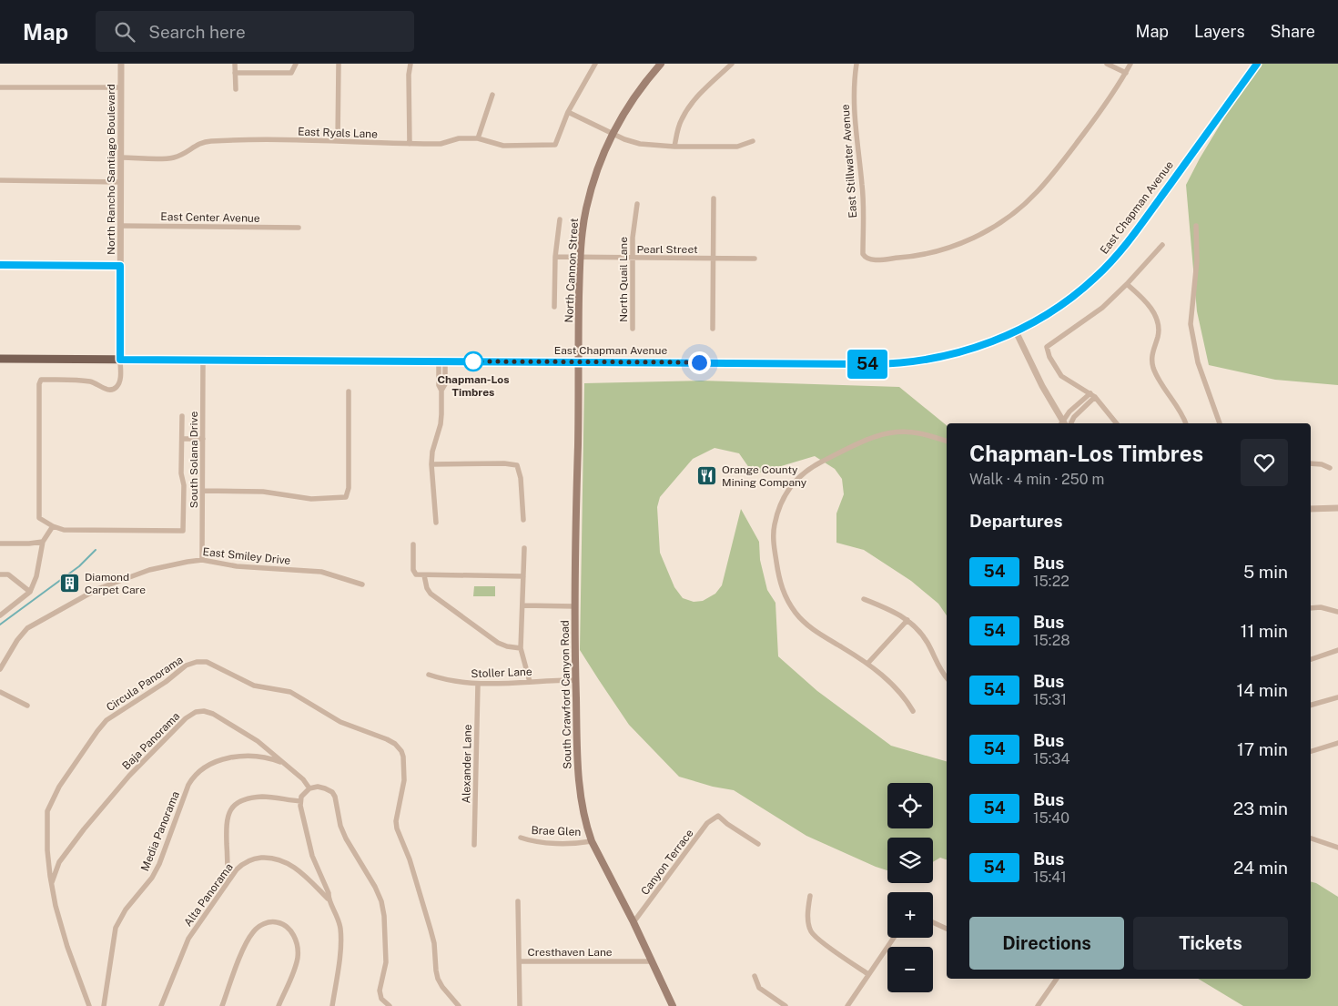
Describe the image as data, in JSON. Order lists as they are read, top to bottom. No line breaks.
{"streets":{"main road":["East Chapman Avenue","North Cannon Street","South Crawford Canyon Road"],"street":["East Ryals Lane","East Stillwater Avenue","North Rancho Santiago Boulevard","East Center Avenue","Pearl Street","North Quail Lane","South Solana Drive","East Smiley Drive","Stoller Lane","Circula Panorama","Baja Panorama","Alexander Lane","Media Panorama","Brae Glen","Canyon Terrace","Alta Panorama","Cresthaven Lane"]},"crossings":[["East Ryals Lane","North Rancho Santiago Boulevard"],["North Rancho Santiago Boulevard","East Chapman Avenue"],["North Rancho Santiago Boulevard","East Center Avenue"],["East Chapman Avenue","North Cannon Street"],["East Chapman Avenue","South Solana Drive"],["East Chapman Avenue","South Crawford Canyon Road"],["Pearl Street","North Cannon Street"],["Pearl Street","North Quail Lane"],["North Cannon Street","South Crawford Canyon Road"],["South Solana Drive","East Smiley Drive"],["Stoller Lane","South Crawford Canyon Road"],["Stoller Lane","Alexander Lane"],["Circula Panorama","Baja Panorama"],["South Crawford Canyon Road","Brae Glen"],["South Crawford Canyon Road","Canyon Terrace"],["South Crawford Canyon Road","Cresthaven Lane"],["Baja Panorama","Media Panorama"]],"places":{"other":["Chapman-Los Timbres"],"restaurant":["Orange County Mining Company"],"building":["Diamond Carpet Care"]},"lines":["bus line 54"],"page":{"header":"Map","search":"Search here","nav":["Map","Layers","Share"],"on_map":"54","heading":[["Chapman-Los Timbres","Walk · 4 min · 250 m"],"Departures"],"list":[{"mark":"54","name":"Bus","note":"15:22","value":"5 min"},{"mark":"54","name":"Bus","note":"15:28","value":"11 min"},{"mark":"54","name":"Bus","note":"15:31","value":"14 min"},{"mark":"54","name":"Bus","note":"15:34","value":"17 min"},{"mark":"54","name":"Bus","note":"15:40","value":"23 min"},{"mark":"54","name":"Bus","note":"15:41","value":"24 min"}],"map_buttons":["+","−"],"buttons":["Directions","Tickets"]}}
